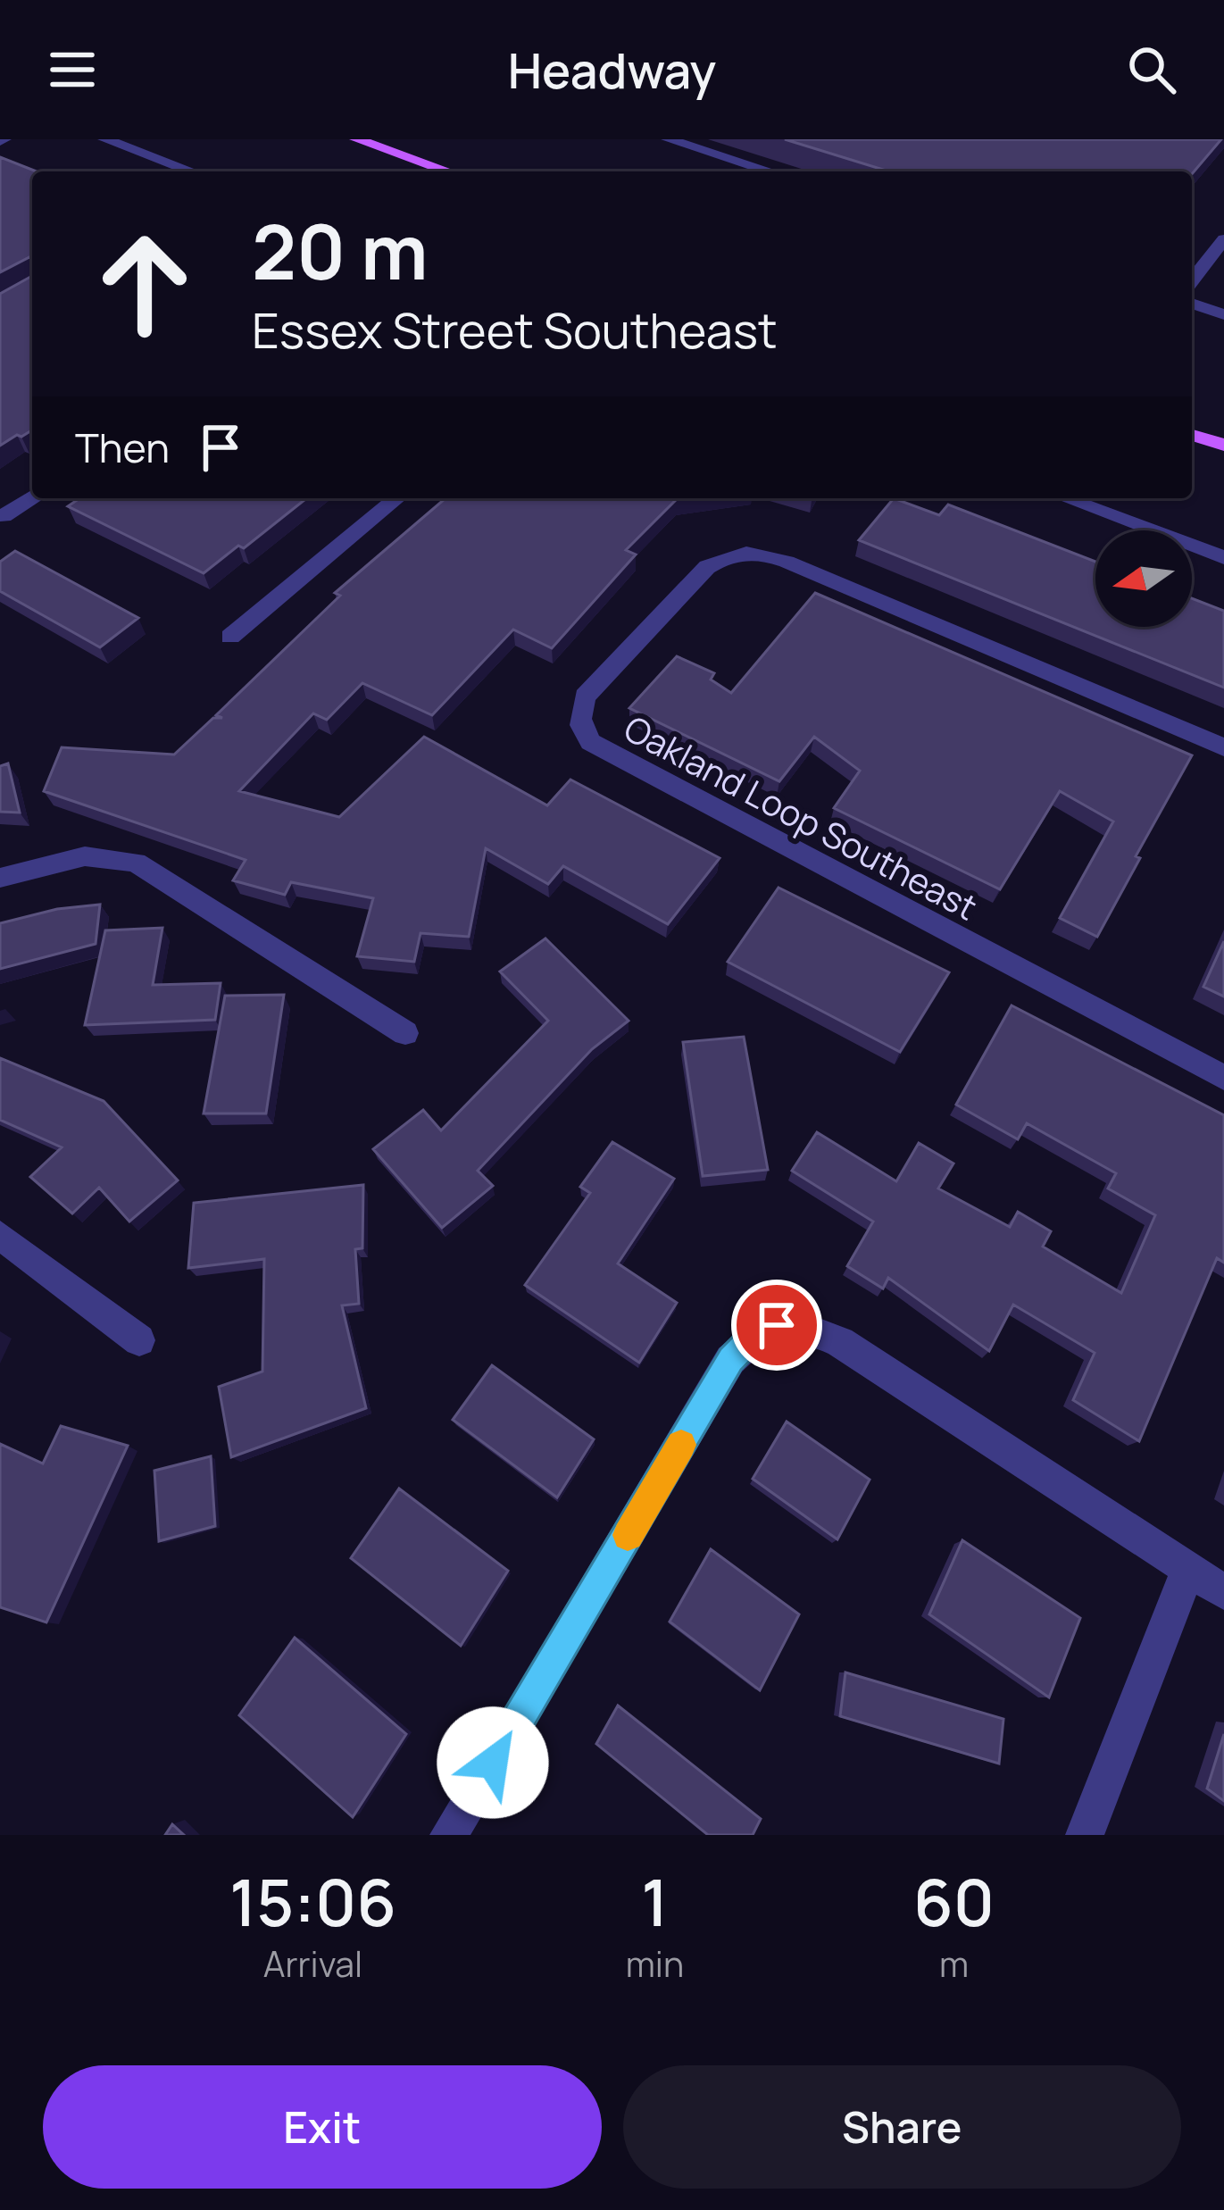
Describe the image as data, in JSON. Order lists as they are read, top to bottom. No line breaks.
{"streets":{"street":["Oakland Loop Southeast"]},"north":"left","page":{"header":"Headway","turn":["20 m","Essex Street Southeast"],"then":"Then","eta":["15:06","Arrival","1","min","60","m"],"buttons":["Exit","Share"]}}
